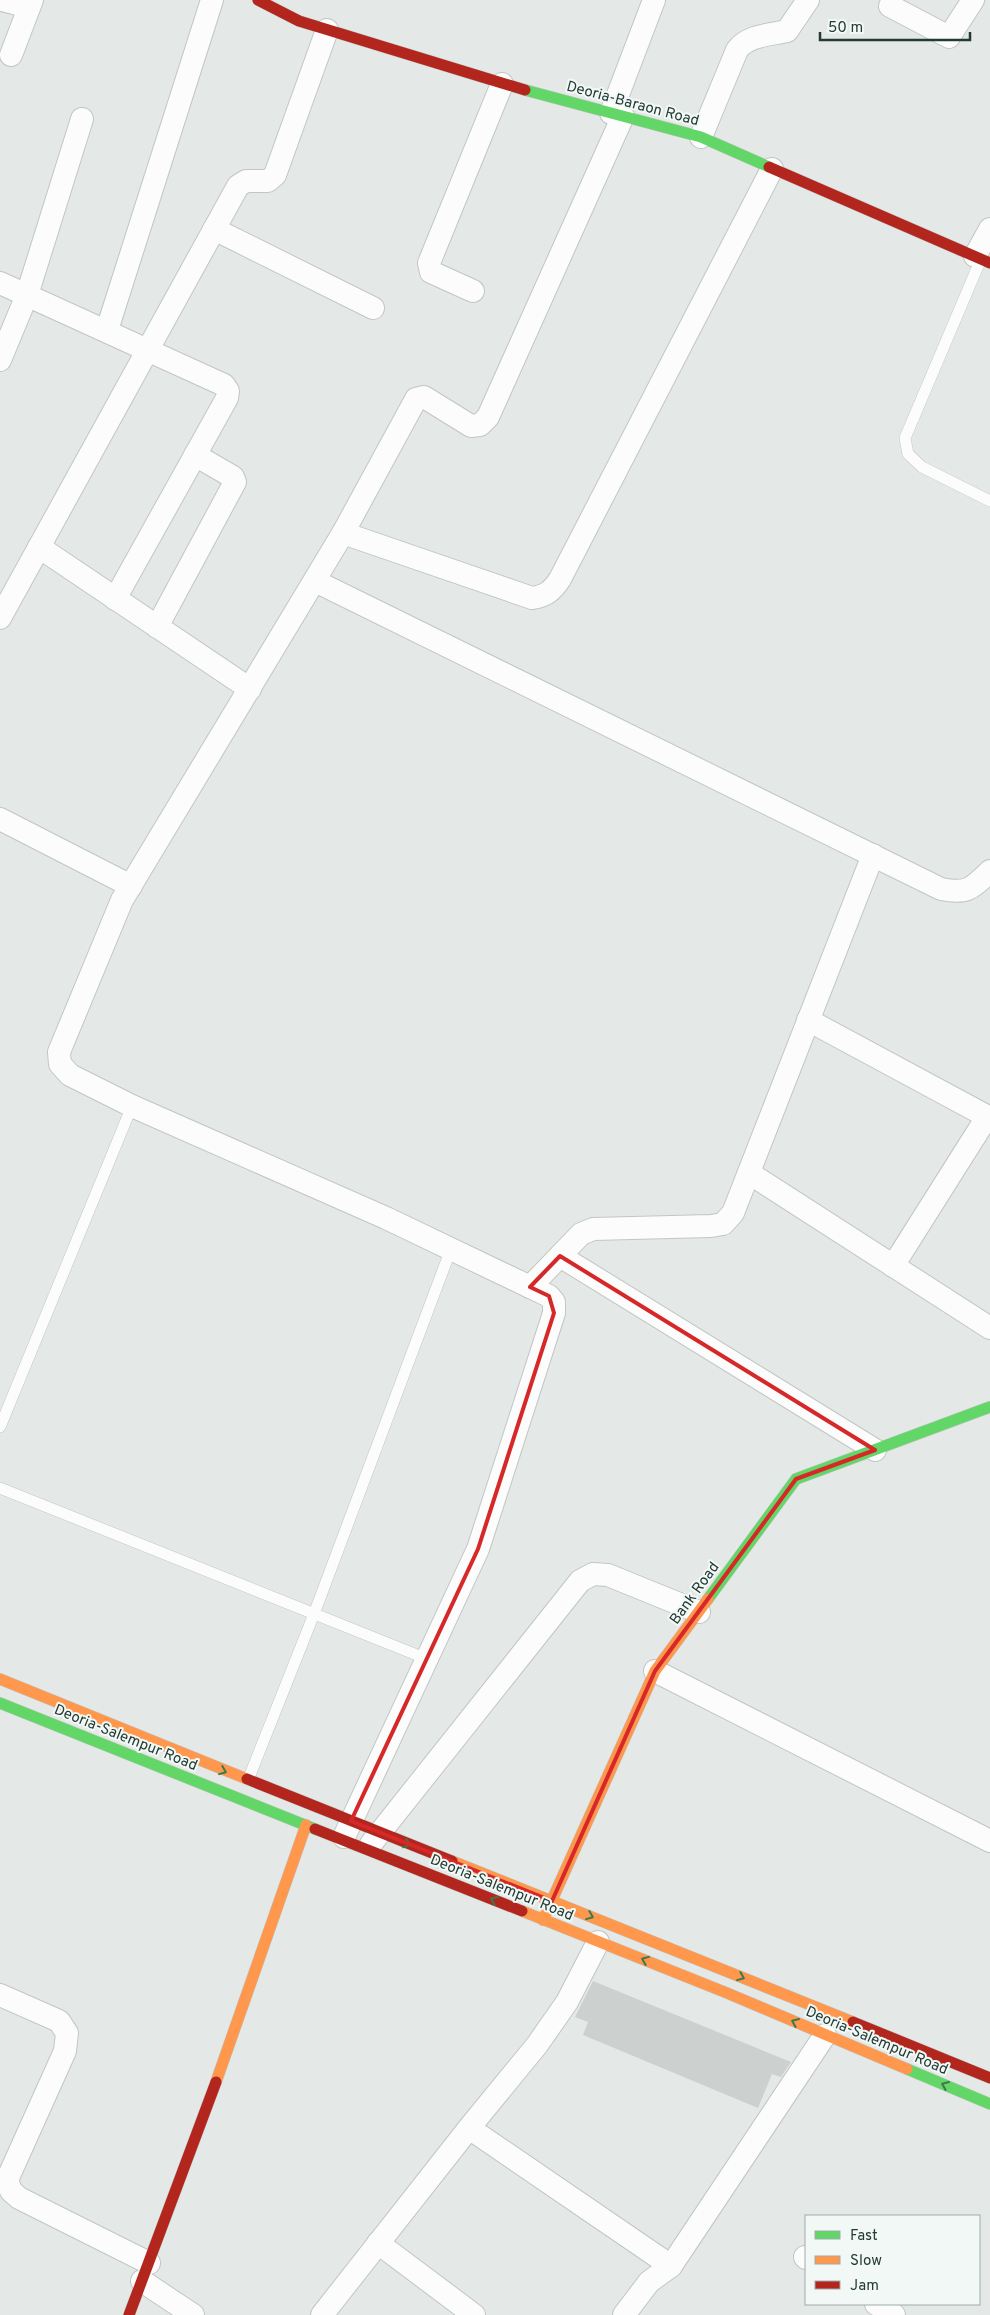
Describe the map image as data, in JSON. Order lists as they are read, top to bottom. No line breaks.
{"streets":{"main road":["Deoria-Baraon Road","Bank Road","Deoria-Salempur Road"]},"crossings":[["Bank Road","Deoria-Salempur Road"]],"legend":["Fast","Slow","Jam"],"scale_bar":"50 m"}
